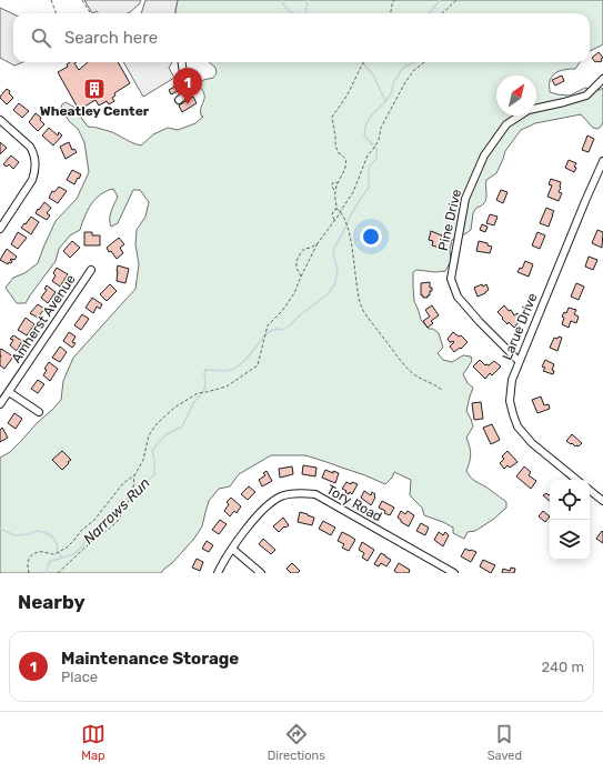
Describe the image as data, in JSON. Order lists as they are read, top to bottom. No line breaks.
{"streets":{"street":["Pine Drive","Amherst Avenue","Larue Drive","Tory Road"]},"crossings":[["Pine Drive","Larue Drive"]],"water":["Narrows Run"],"places":{"building":["Wheatley Center"]},"north":"top right","page":{"search":"Search here","pins":"1","heading":"Nearby","list":[{"mark":"1","name":"Maintenance Storage","note":"Place","value":"240 m"}],"nav":["Map","Directions","Saved"]}}
